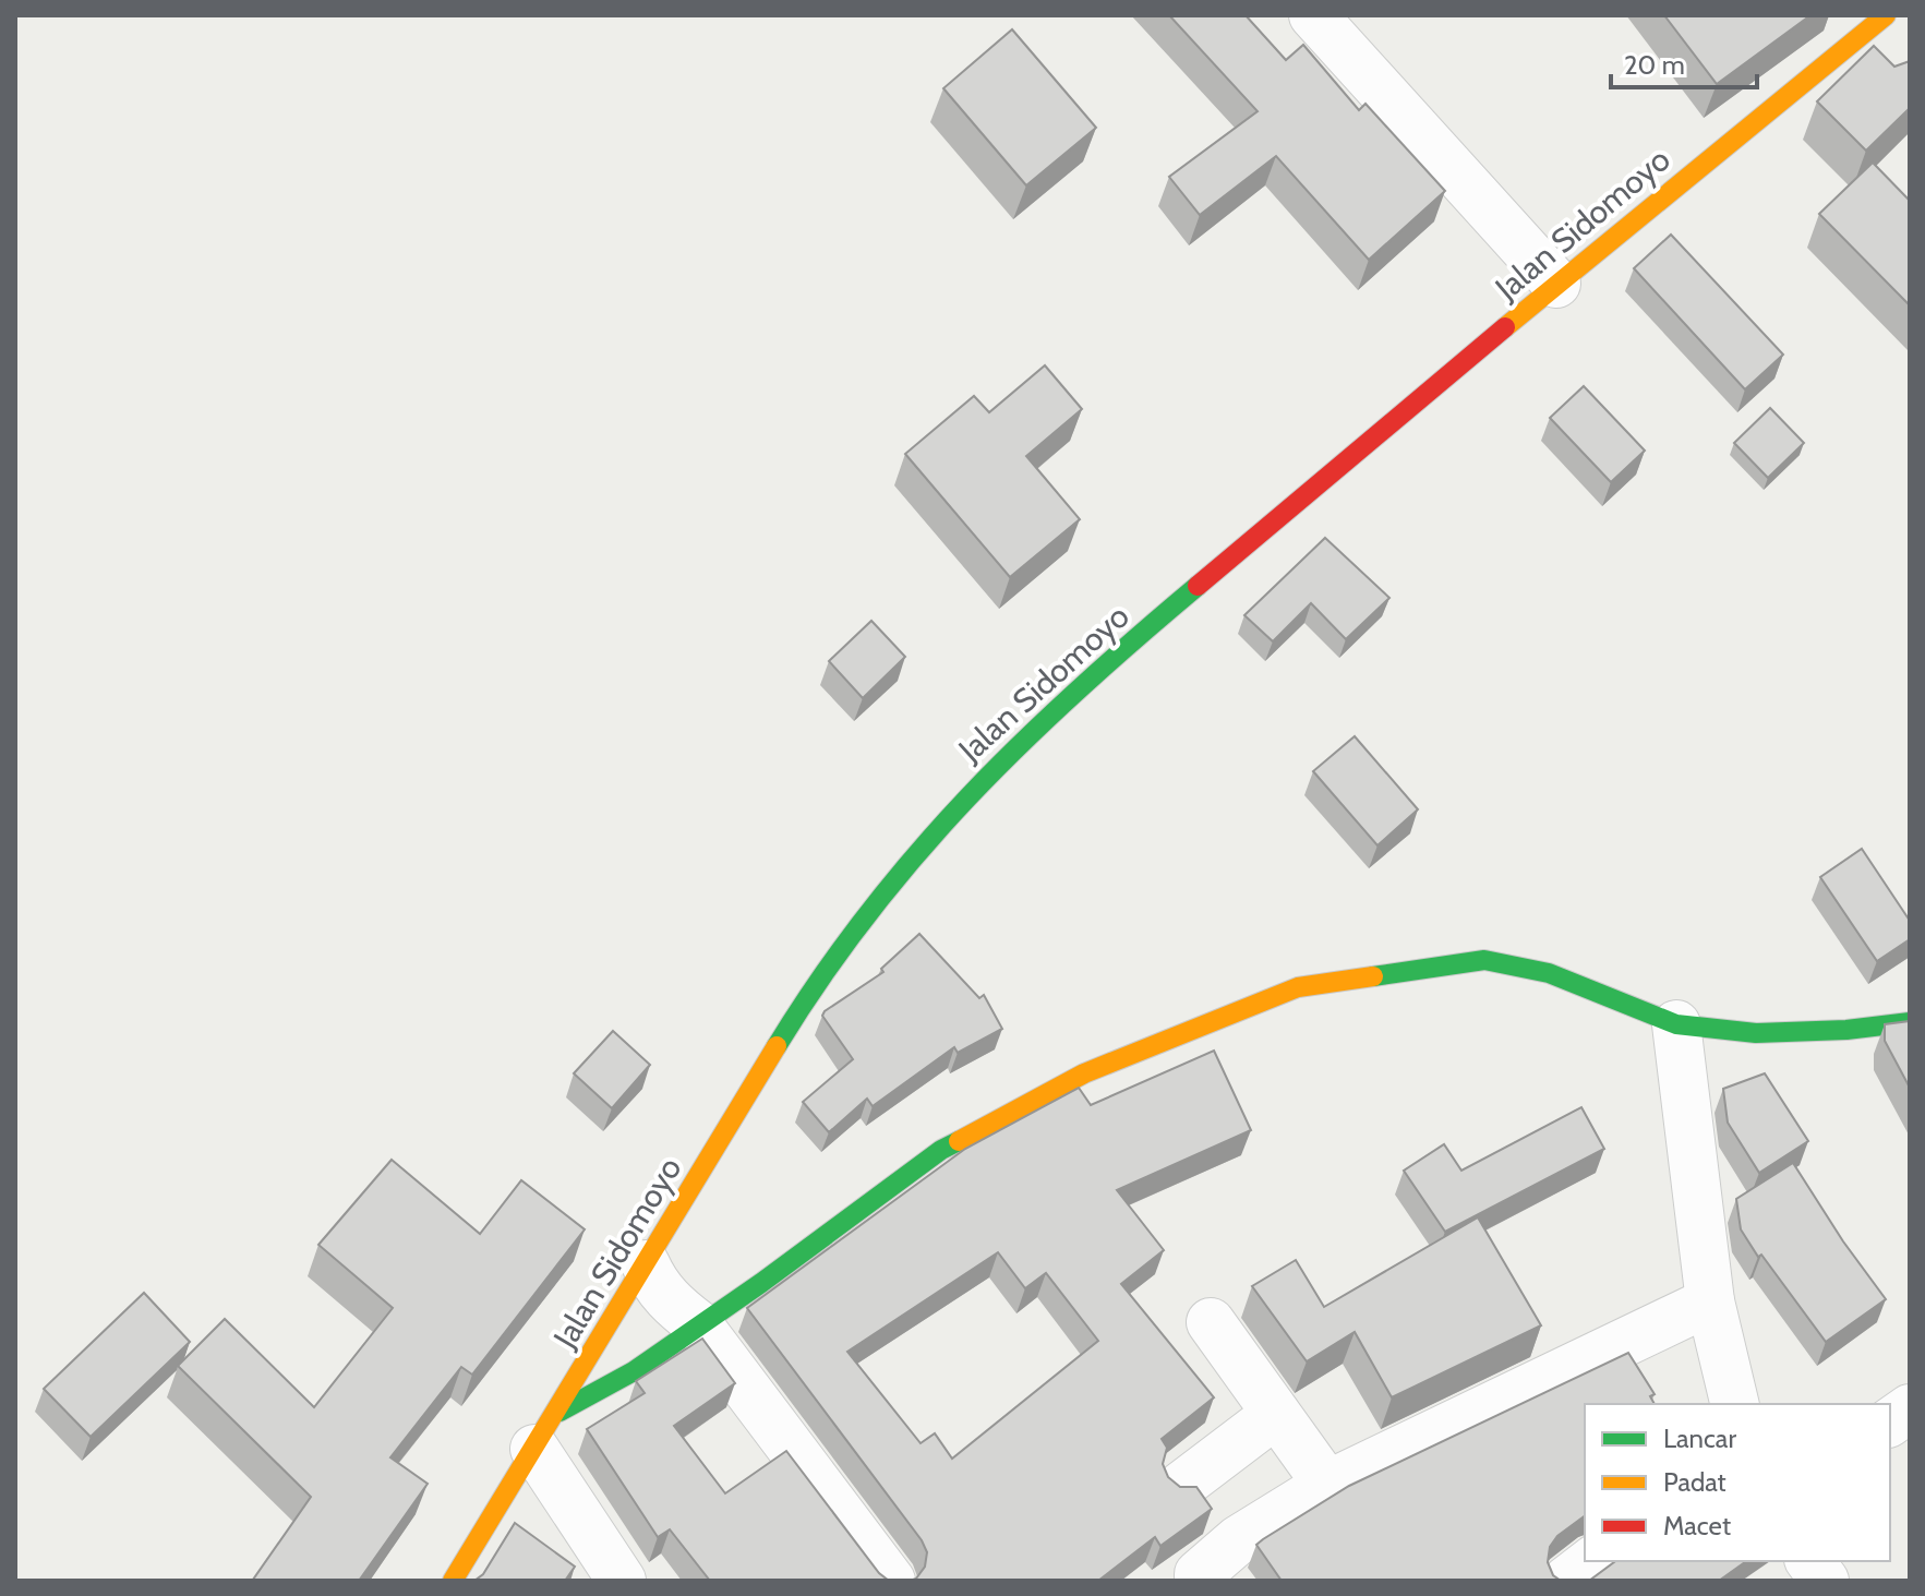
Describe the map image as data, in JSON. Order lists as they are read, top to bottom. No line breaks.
{"streets":{"main road":["Jalan Sidomoyo"]},"legend":["Lancar","Padat","Macet"],"scale_bar":"20 m"}
